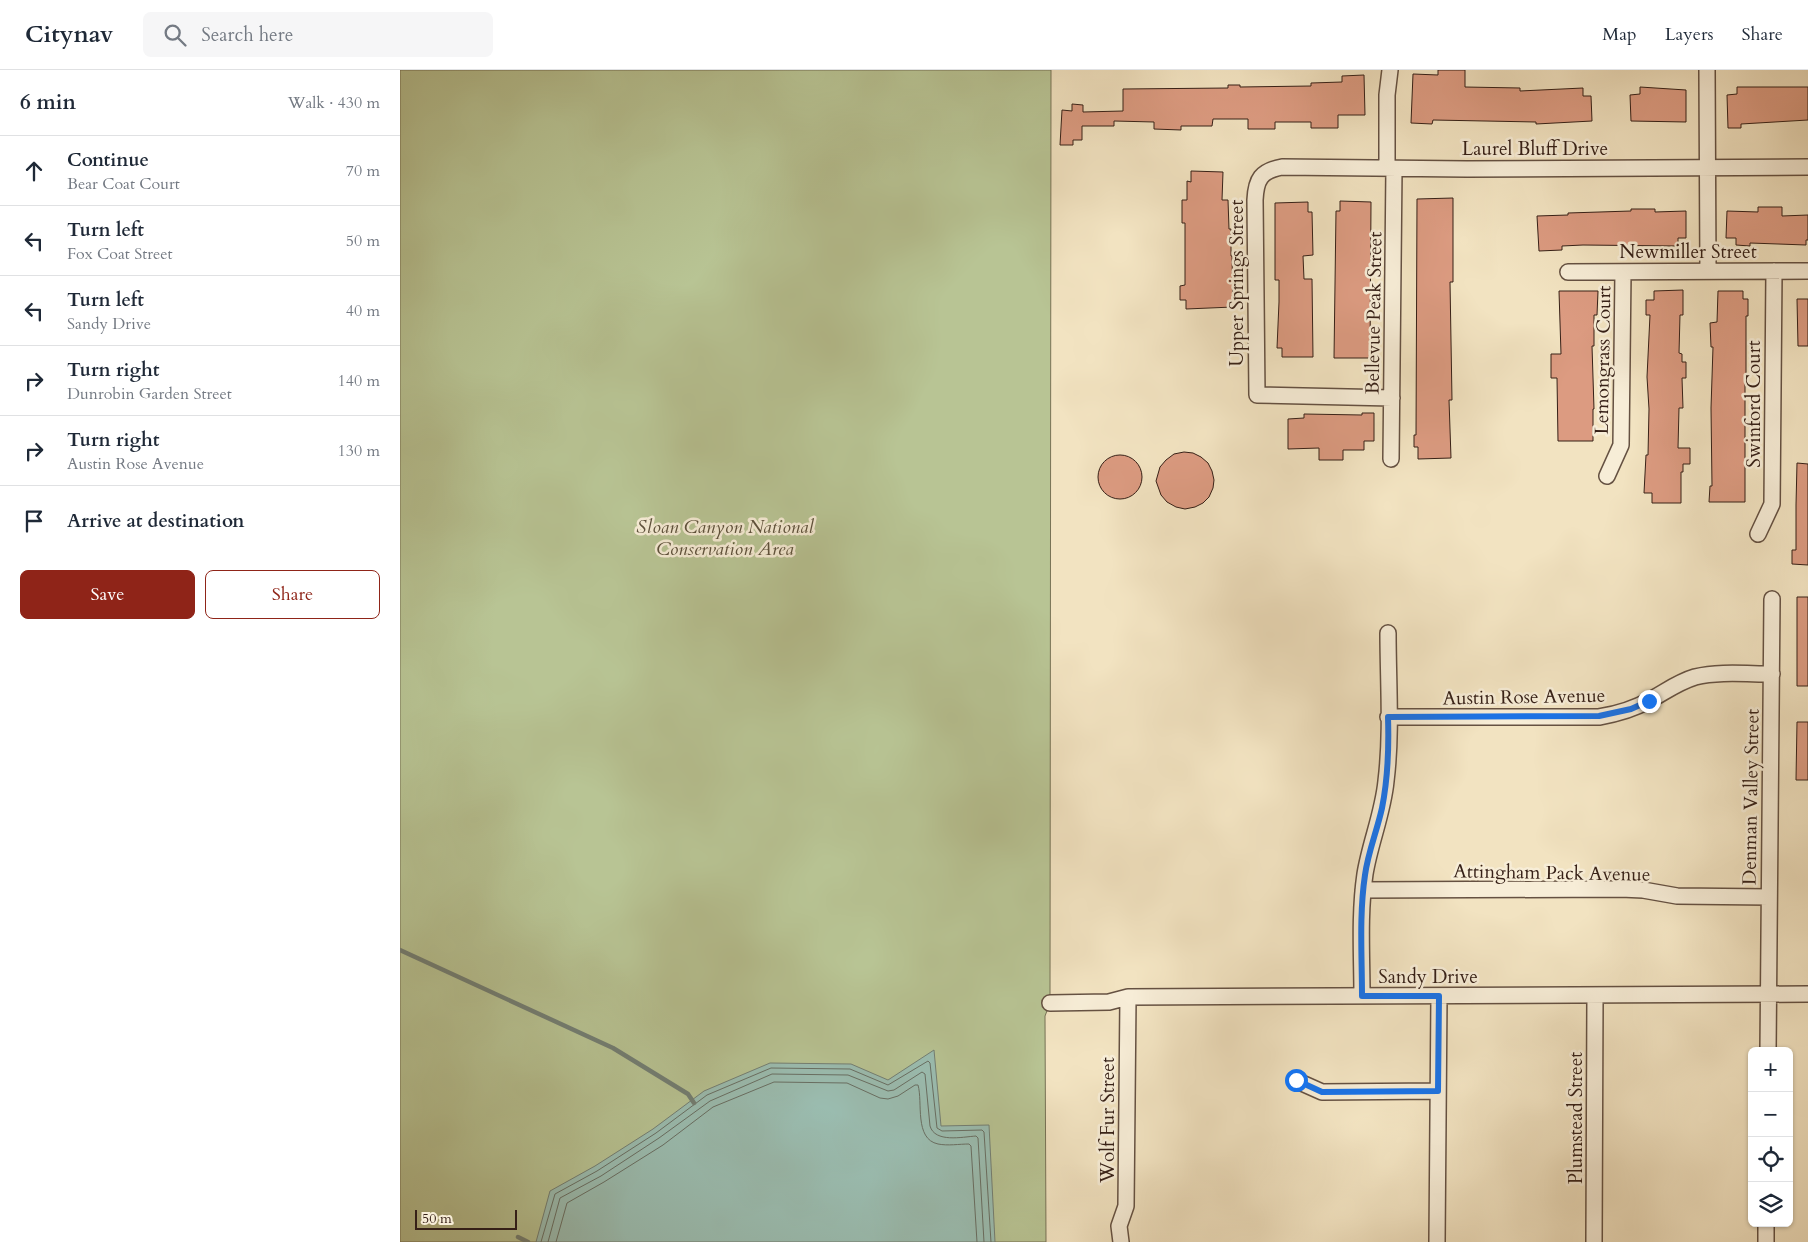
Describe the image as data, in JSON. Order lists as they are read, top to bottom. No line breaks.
{"streets":{"street":["Laurel Bluff Drive","Newmiller Street","Upper Springs Street","Bellevue Peak Street","Lemongrass Court","Swinford Court","Austin Rose Avenue","Denman Valley Street","Attingham Pack Avenue","Sandy Drive","Plumstead Street","Wolf Fur Street"]},"crossings":[["Laurel Bluff Drive","Upper Springs Street"],["Laurel Bluff Drive","Bellevue Peak Street"],["Newmiller Street","Lemongrass Court"],["Newmiller Street","Swinford Court"],["Upper Springs Street","Bellevue Peak Street"],["Austin Rose Avenue","Denman Valley Street"],["Denman Valley Street","Attingham Pack Avenue"],["Denman Valley Street","Sandy Drive"],["Sandy Drive","Plumstead Street"],["Sandy Drive","Wolf Fur Street"]],"parks":["Sloan Canyon National Conservation Area"],"scale_bar":"50 m","page":{"header":"Citynav","search":"Search here","nav":["Map","Layers","Share"],"heading":["6 min","Walk · 430 m"],"list":[["Continue","Bear Coat Court","70 m"],["Turn left","Fox Coat Street","50 m"],["Turn left","Sandy Drive","40 m"],["Turn right","Dunrobin Garden Street","140 m"],["Turn right","Austin Rose Avenue","130 m"],"Arrive at destination"],"buttons":["Save","Share"],"map_buttons":["+","−"],"scale":"50 m"}}
